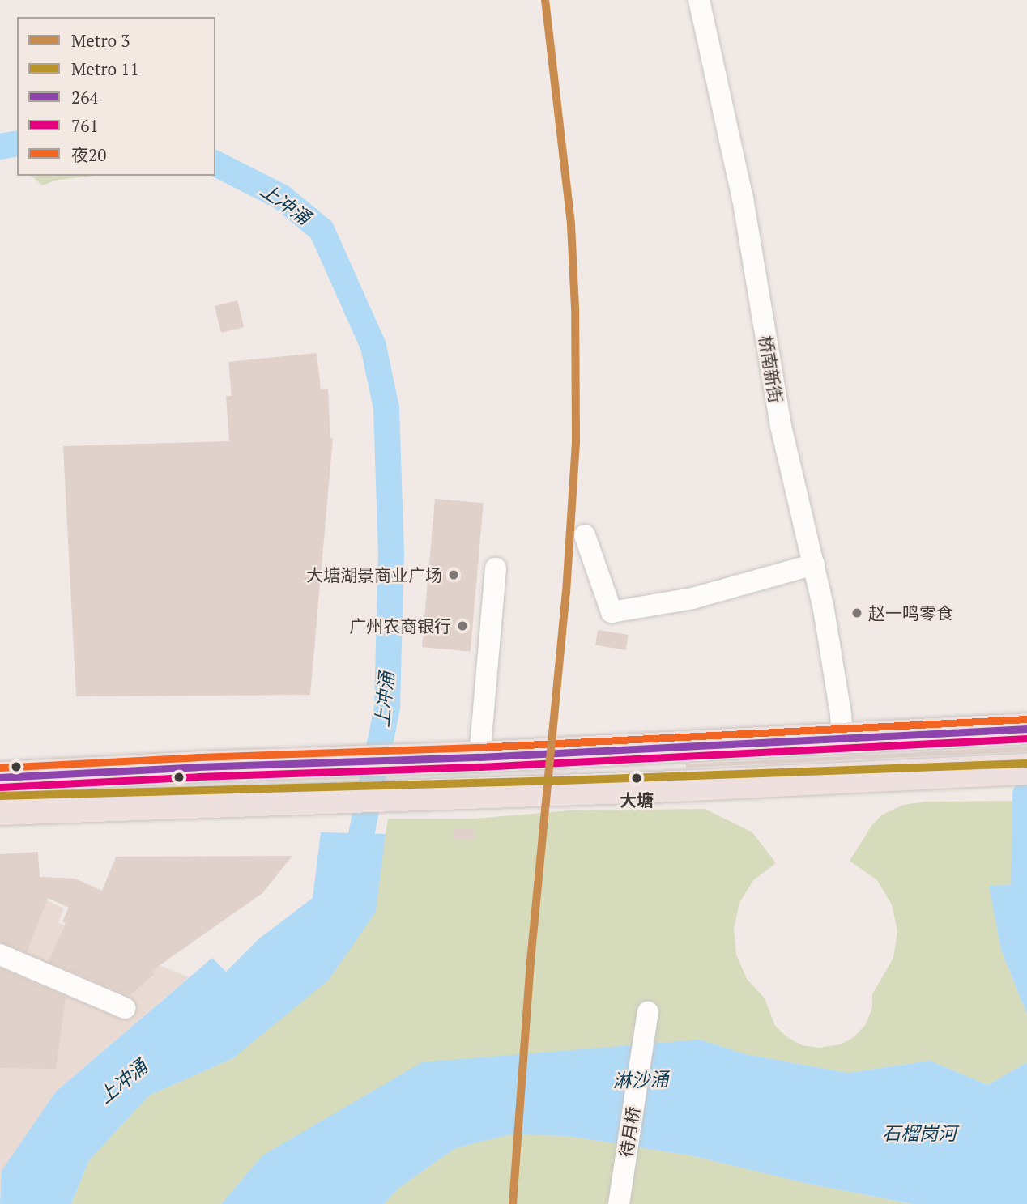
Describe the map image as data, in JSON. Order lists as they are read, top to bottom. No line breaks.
{"streets":{"street":["桥南新街","待月桥"]},"water":["上冲涌","淋沙涌","石榴岗河"],"places":["大塘湖景商业广场","赵一鸣零食","广州农商银行","大塘"],"lines":["metro line 3","transit line 夜20","transit line 264","transit line 761","metro line 11"],"legend":["Metro 3","Metro 11","264","761","夜20"]}
